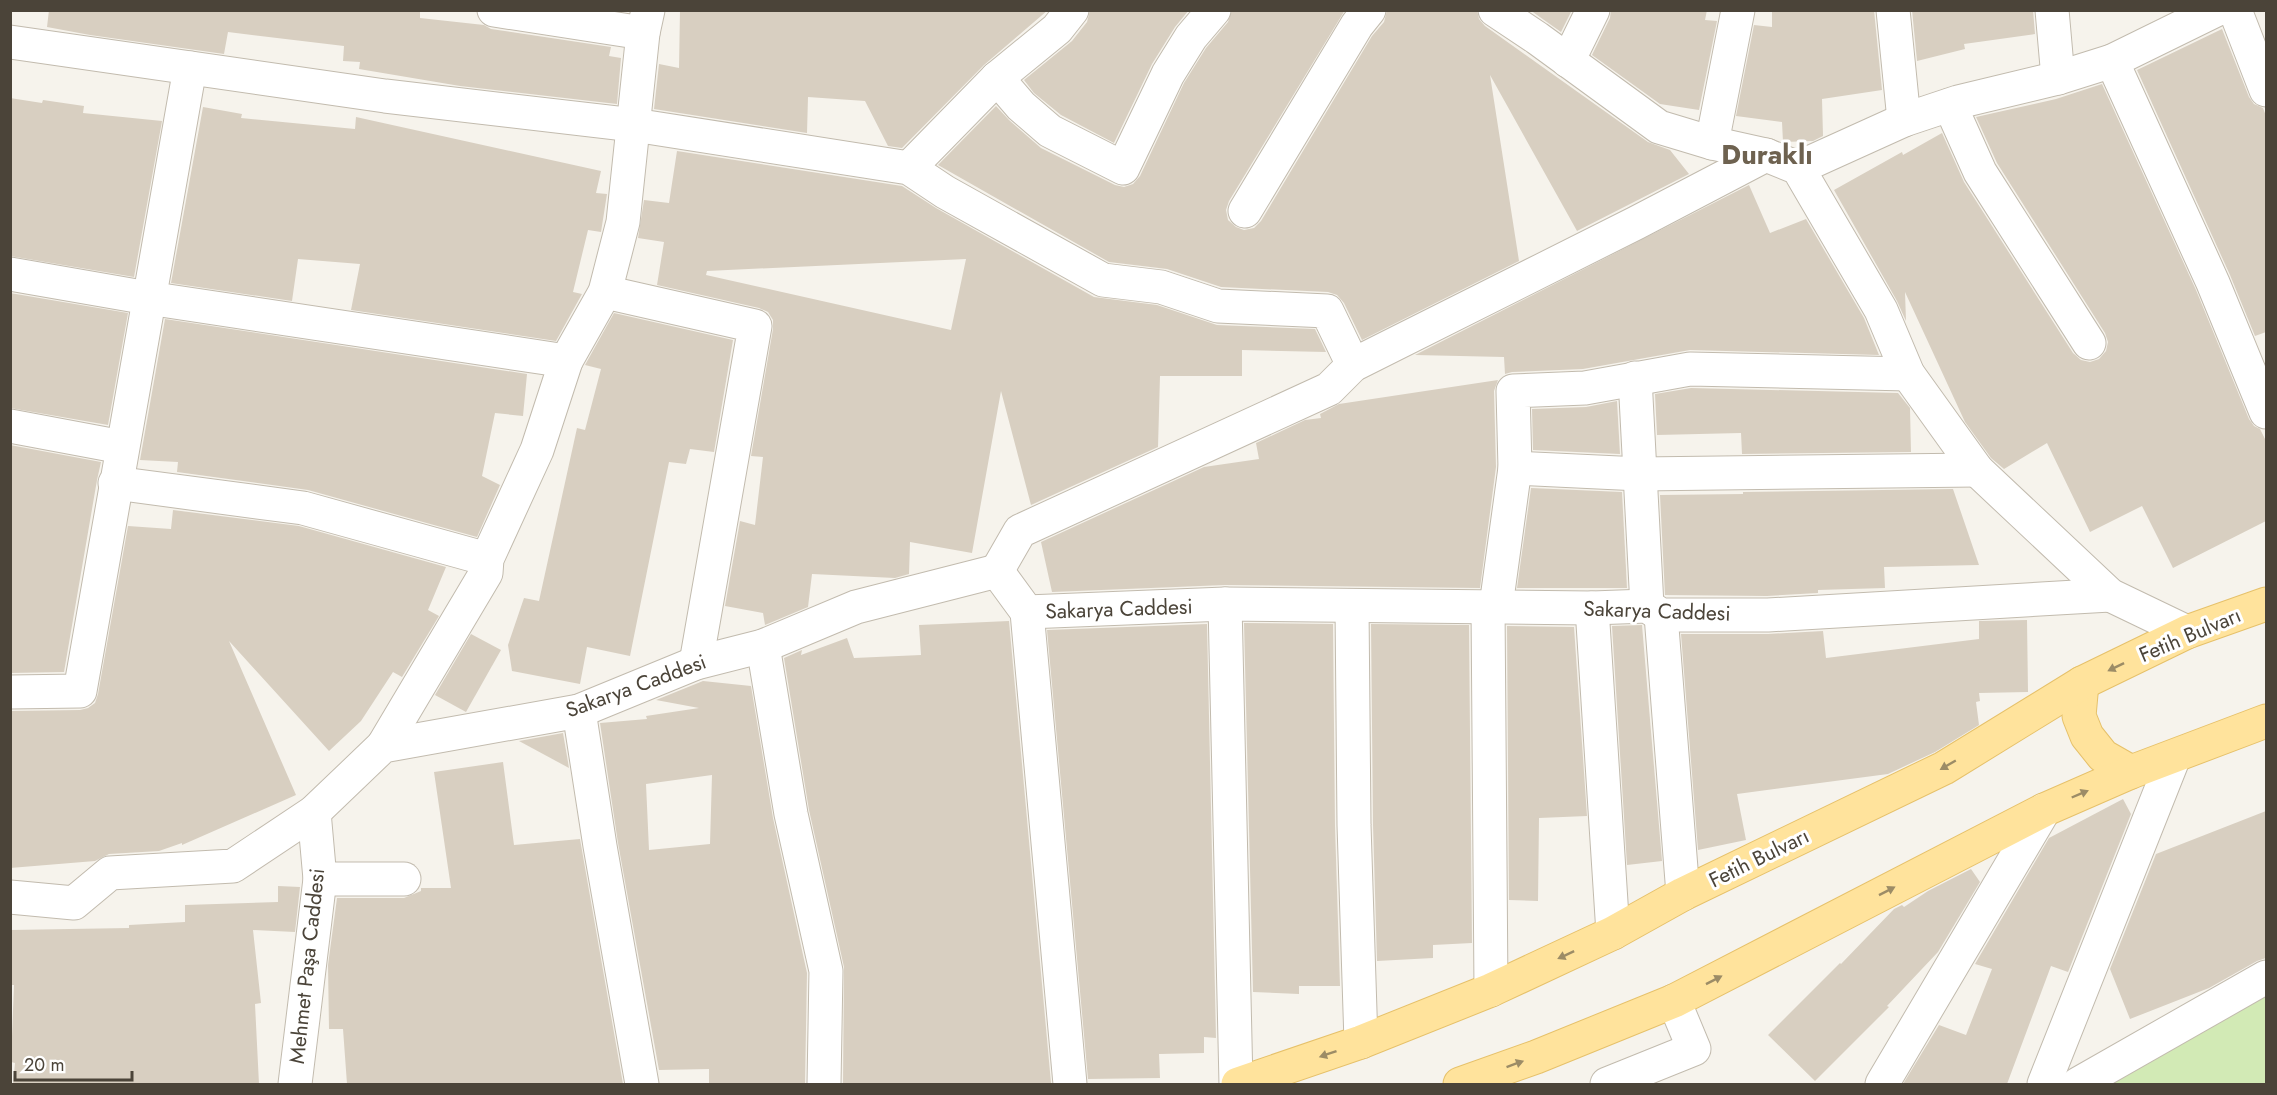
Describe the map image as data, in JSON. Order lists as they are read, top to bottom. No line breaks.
{"streets":{"main road":["Fetih Bulvarı"],"street":["Sakarya Caddesi","Mehmet Paşa Caddesi"]},"districts":["Duraklı"],"scale_bar":"20 m"}
